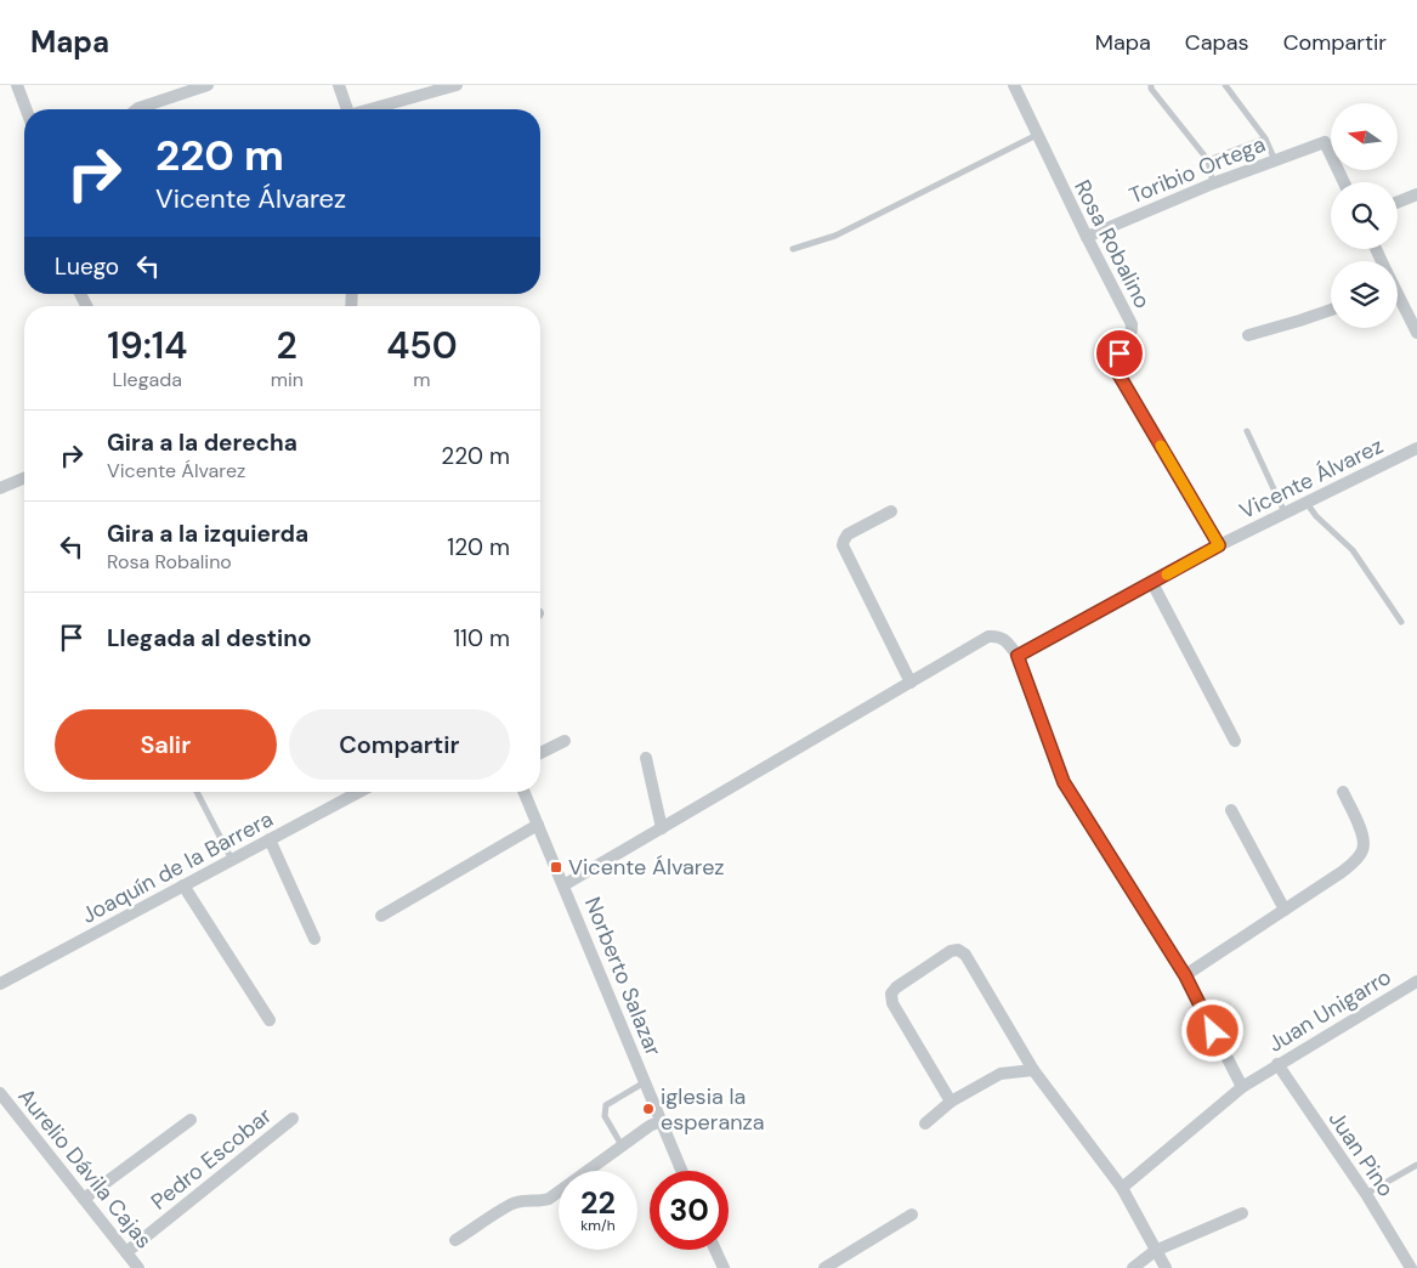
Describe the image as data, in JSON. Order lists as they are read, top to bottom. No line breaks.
{"streets":{"street":["Toribio Ortega","Rosa Robalino","Vicente Álvarez","Joaquín de la Barrera","Norberto Salazar","Juan Unigarro","Juan Pino","Pedro Escobar","Aurelio Dávila Cajas"]},"crossings":[["Toribio Ortega","Rosa Robalino"],["Rosa Robalino","Vicente Álvarez"],["Juan Unigarro","Juan Pino"],["Pedro Escobar","Aurelio Dávila Cajas"]],"places":{"transit":["Vicente Álvarez"],"other":["iglesia la esperanza"]},"north":"left","page":{"header":"Mapa","nav":["Mapa","Capas","Compartir"],"turn":["220 m","Vicente Álvarez"],"then":"Luego","eta":["19:14","Llegada","2","min","450","m"],"list":[{"name":"Gira a la derecha","note":"Vicente Álvarez","value":"220 m"},{"name":"Gira a la izquierda","note":"Rosa Robalino","value":"120 m"},{"name":"Llegada al destino","value":"110 m"}],"buttons":["Salir","Compartir"],"speed":"22 km/h","limit":"30"}}
